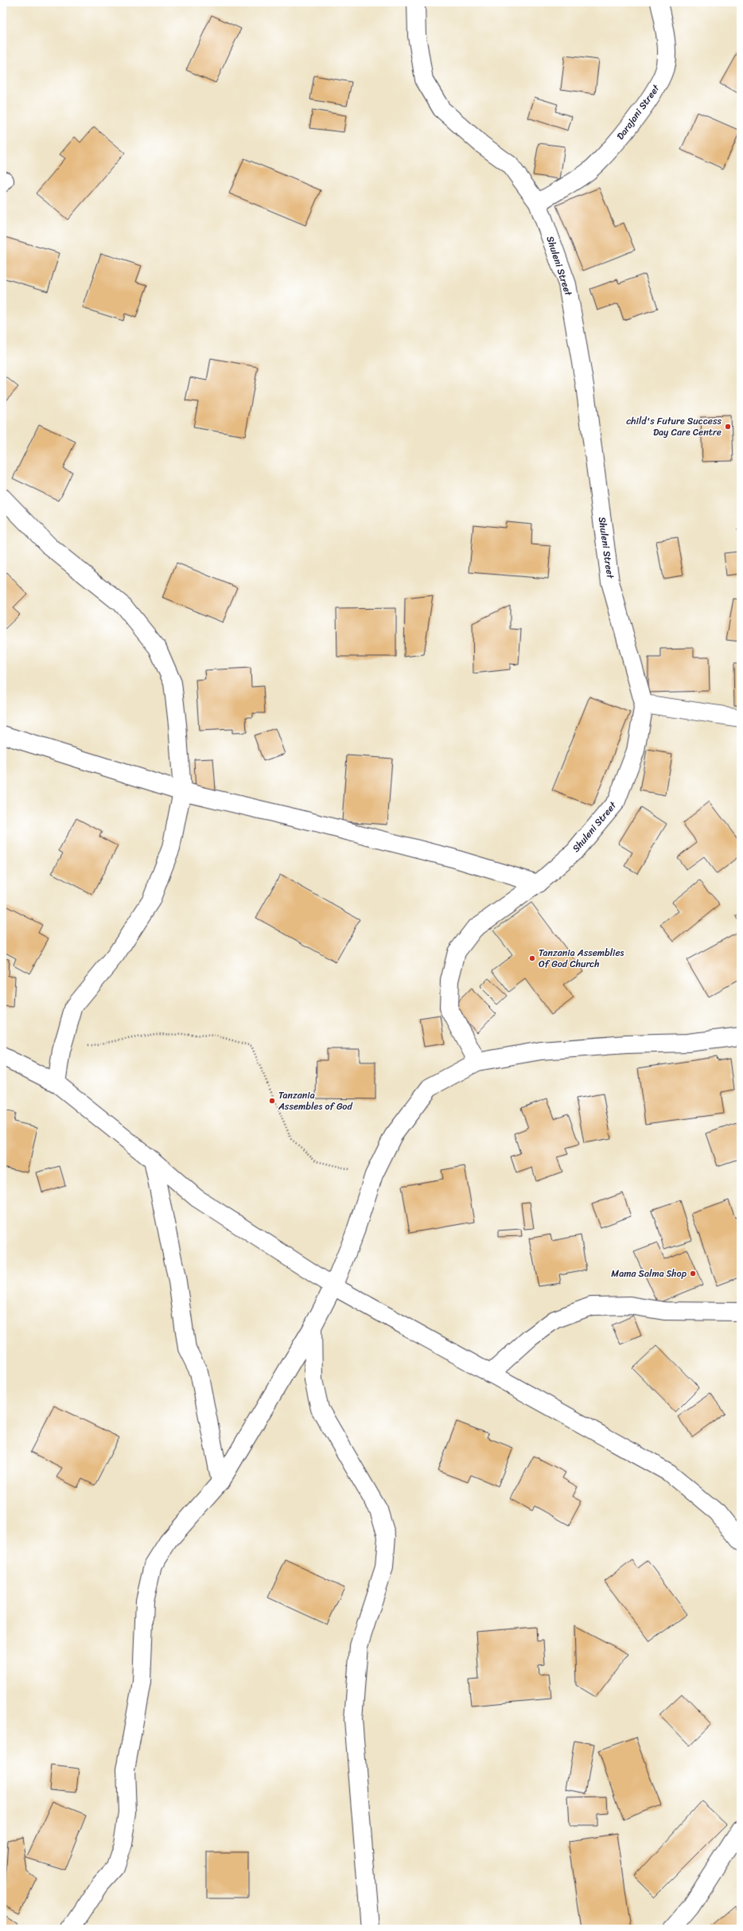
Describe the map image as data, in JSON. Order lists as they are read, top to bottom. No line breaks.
{"streets":{"street":["Darajani Street","Shuleni Street"]},"crossings":[["Darajani Street","Shuleni Street"]],"places":["child's Future Success Day Care Centre","Tanzania Assemblies Of God Church","Tanzania Assembles of God","Mama Salma Shop"]}
